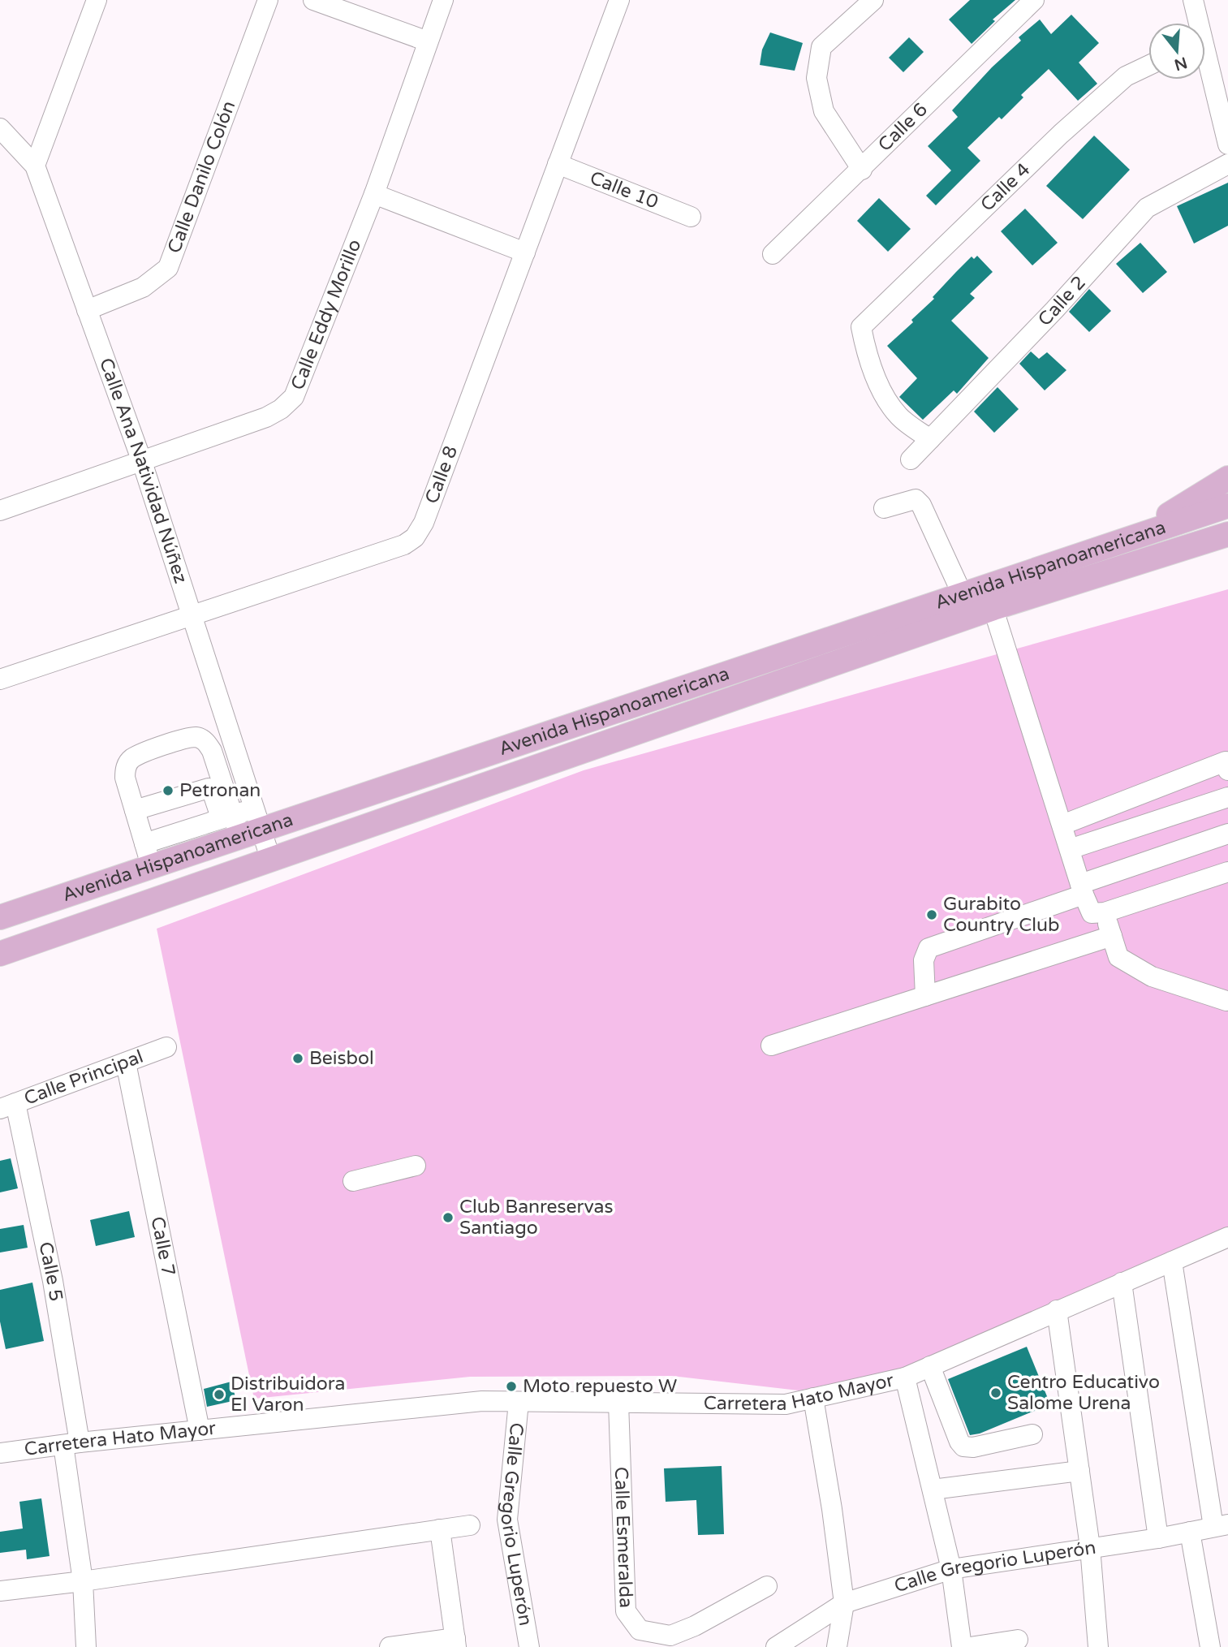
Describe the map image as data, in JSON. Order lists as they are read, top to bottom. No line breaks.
{"streets":{"main road":["Avenida Hispanoamericana"],"street":["Calle 6","Calle Danilo Colón","Calle 4","Calle 10","Calle 2","Calle Eddy Morillo","Calle Ana Natividad Núñez","Calle 8","Calle Principal","Calle 7","Calle 5","Carretera Hato Mayor","Calle Gregorio Luperón","Calle Esmeralda"]},"crossings":[["Calle Danilo Colón","Calle Ana Natividad Núñez"],["Calle 4","Calle 2"],["Calle 10","Calle 8"],["Calle Eddy Morillo","Calle Ana Natividad Núñez"],["Calle Ana Natividad Núñez","Calle 8"],["Calle Ana Natividad Núñez","Avenida Hispanoamericana"],["Calle Principal","Calle 7"],["Calle Principal","Calle 5"],["Calle 7","Carretera Hato Mayor"],["Calle 5","Carretera Hato Mayor"],["Carretera Hato Mayor","Calle Gregorio Luperón"],["Carretera Hato Mayor","Calle Esmeralda"]],"places":["Petronan","Gurabito Country Club","Beisbol","Club Banreservas Santiago","Moto repuesto W","Centro Educativo Salome Urena","Distribuidora El Varon"],"north":"bottom"}
